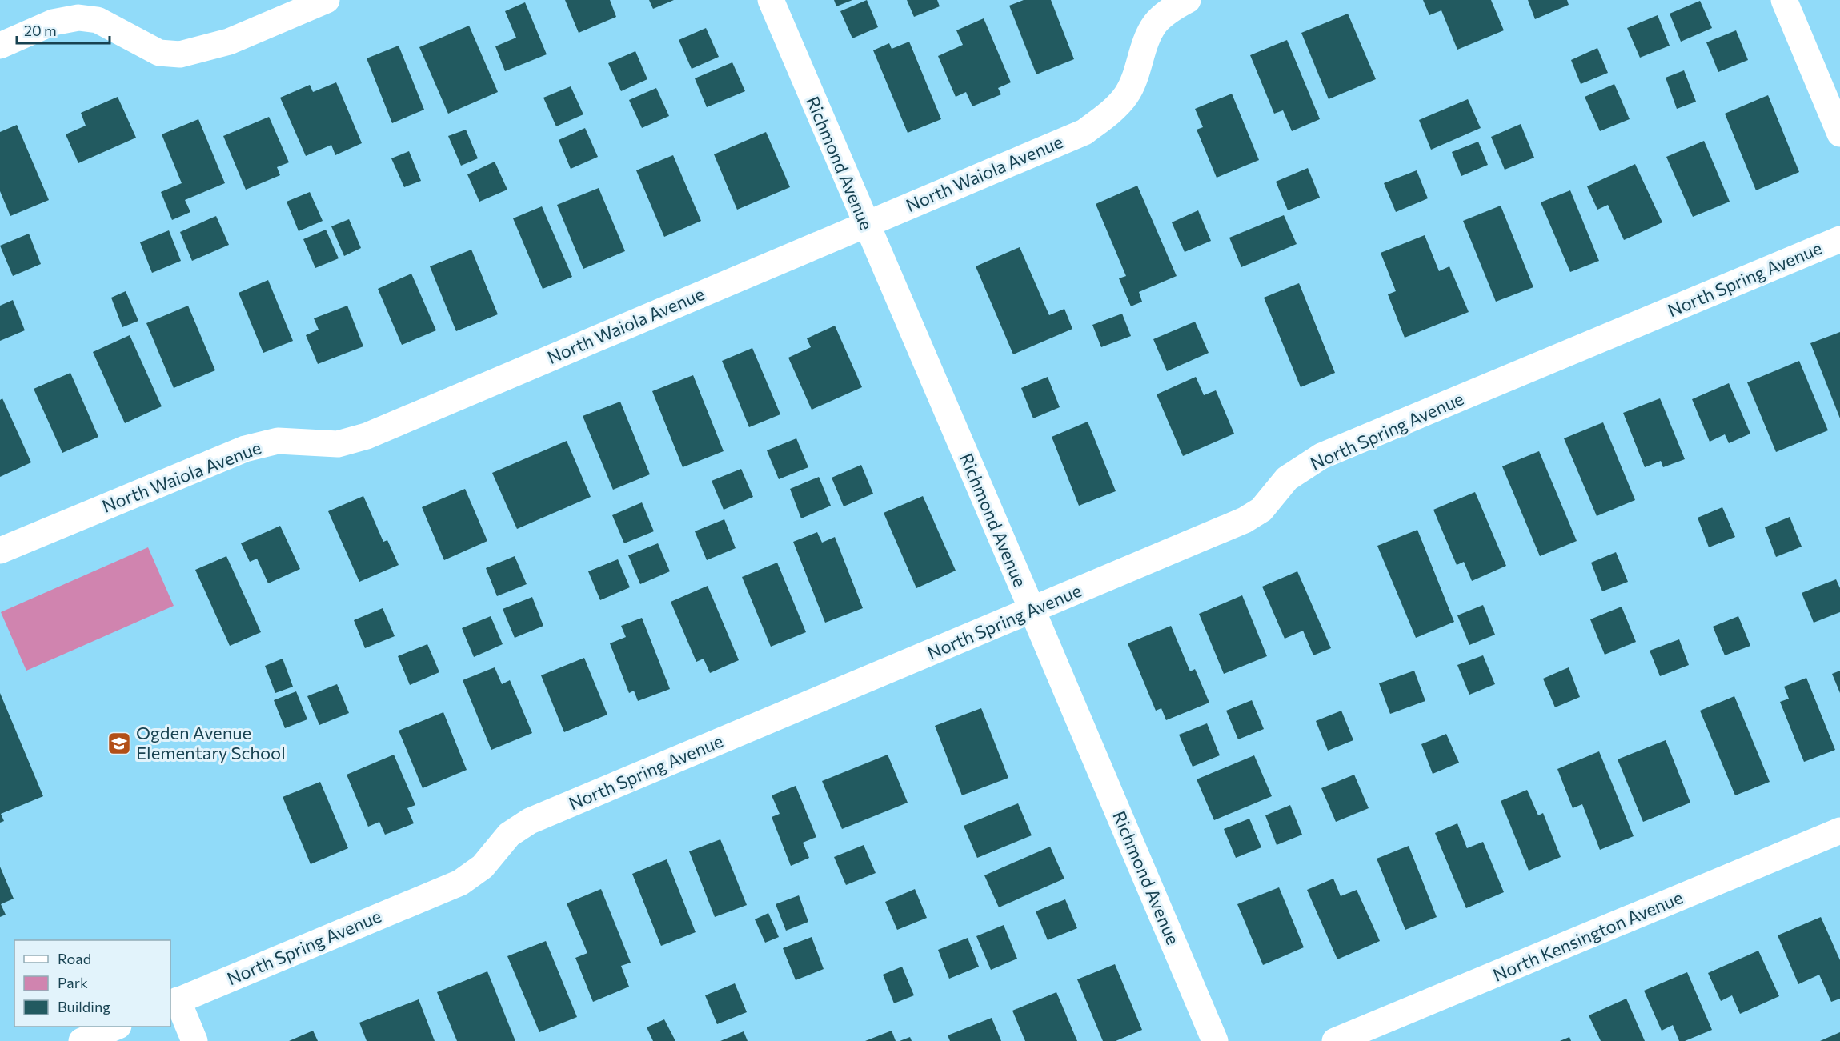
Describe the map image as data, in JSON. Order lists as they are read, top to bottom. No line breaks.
{"streets":{"street":["Richmond Avenue","North Waiola Avenue","North Spring Avenue","North Kensington Avenue"]},"crossings":[["Richmond Avenue","North Waiola Avenue"],["Richmond Avenue","North Spring Avenue"]],"places":{"school or university":["Ogden Avenue Elementary School"]},"legend":["Road","Park","Building"],"scale_bar":"20 m"}
